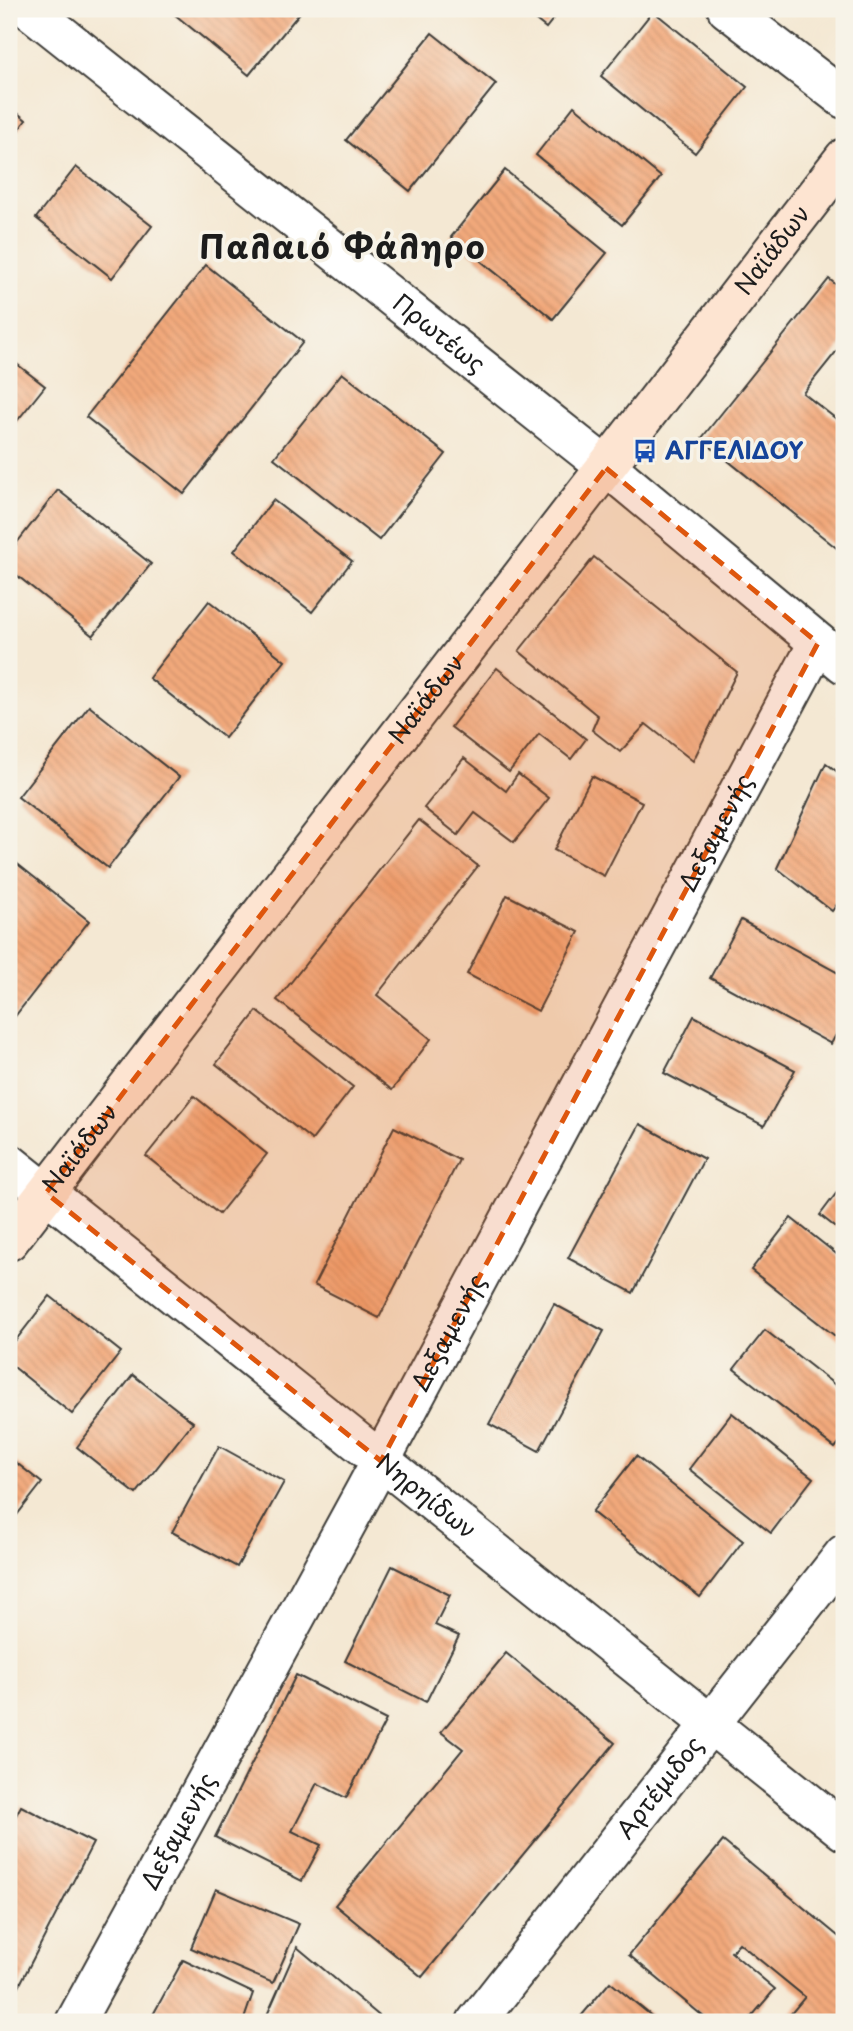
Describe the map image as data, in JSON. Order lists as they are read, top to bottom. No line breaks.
{"streets":{"street":["Ναϊάδων","Πρωτέως","Δεξαμενής","Νηρηίδων","Αρτέμιδος"]},"crossings":[["Ναϊάδων","Πρωτέως"],["Ναϊάδων","Νηρηίδων"],["Πρωτέως","Δεξαμενής"],["Δεξαμενής","Νηρηίδων"],["Νηρηίδων","Αρτέμιδος"]],"districts":["Παλαιό Φάληρο"],"places":{"bus stop":["ΑΓΓΕΛΙΔΟΥ"]}}
